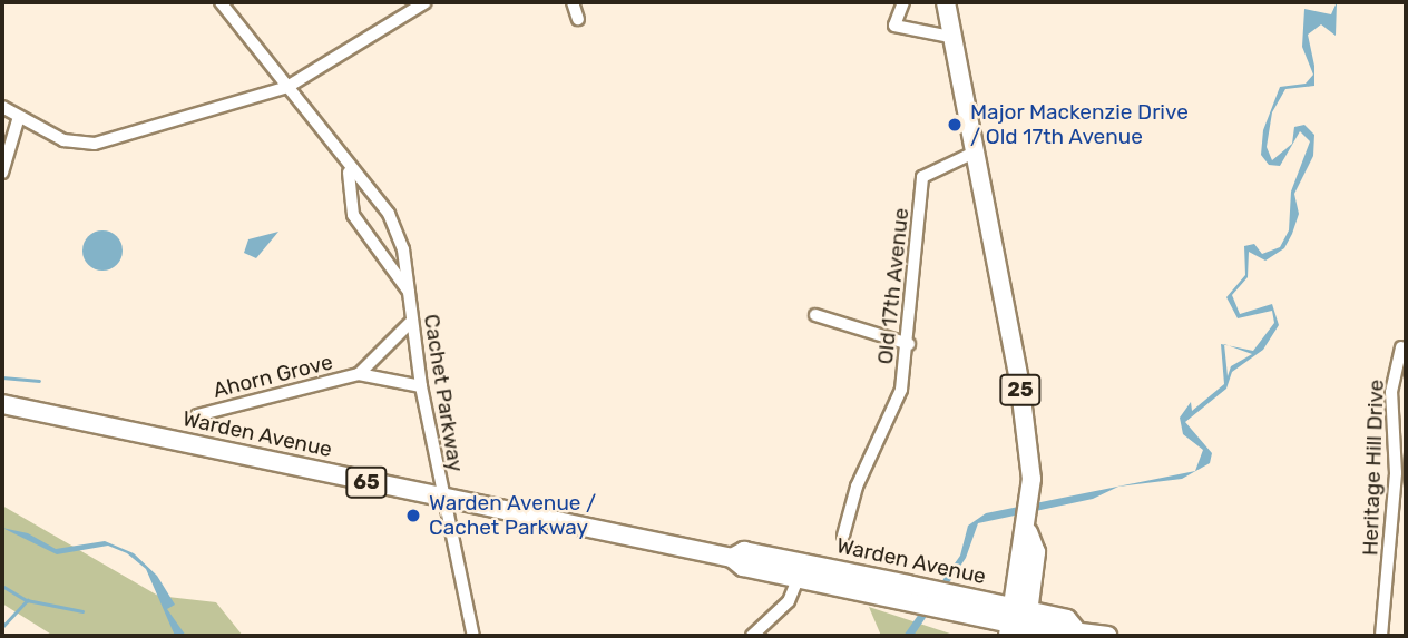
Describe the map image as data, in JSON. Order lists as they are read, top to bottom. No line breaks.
{"streets":{"main road":["25","Warden Avenue","65"],"street":["Old 17th Avenue","Ahorn Grove","Cachet Parkway","Heritage Hill Drive"]},"crossings":[["Old 17th Avenue","25"],["Ahorn Grove","Cachet Parkway"],["25","Warden Avenue"],["Cachet Parkway","Warden Avenue"]],"places":["Major Mackenzie Drive / Old 17th Avenue","Warden Avenue / Cachet Parkway"]}
